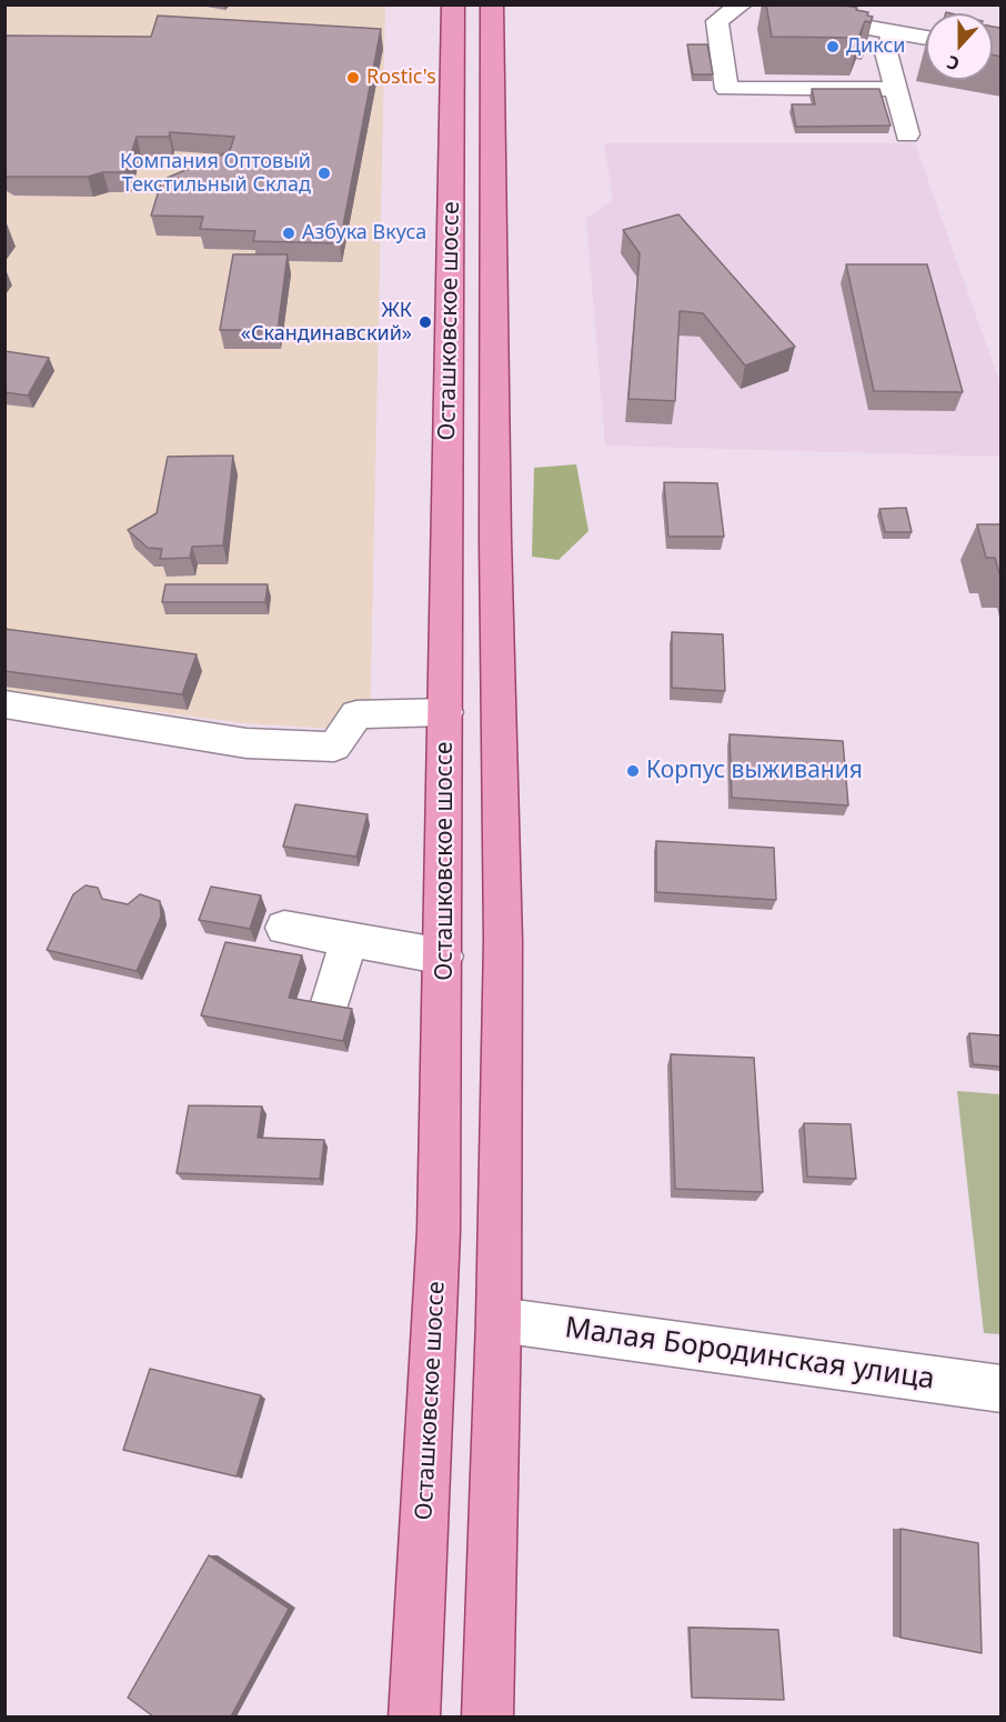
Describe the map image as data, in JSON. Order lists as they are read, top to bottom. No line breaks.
{"streets":{"main road":["Осташковское шоссе"],"street":["Малая Бородинская улица"]},"crossings":[["Осташковское шоссе","Малая Бородинская улица"]],"places":["Дикси","Rostic's","Компания Оптовый Текстильный Склад","Азбука Вкуса","ЖК «Скандинавский»","Корпус выживания"],"north":"bottom"}
